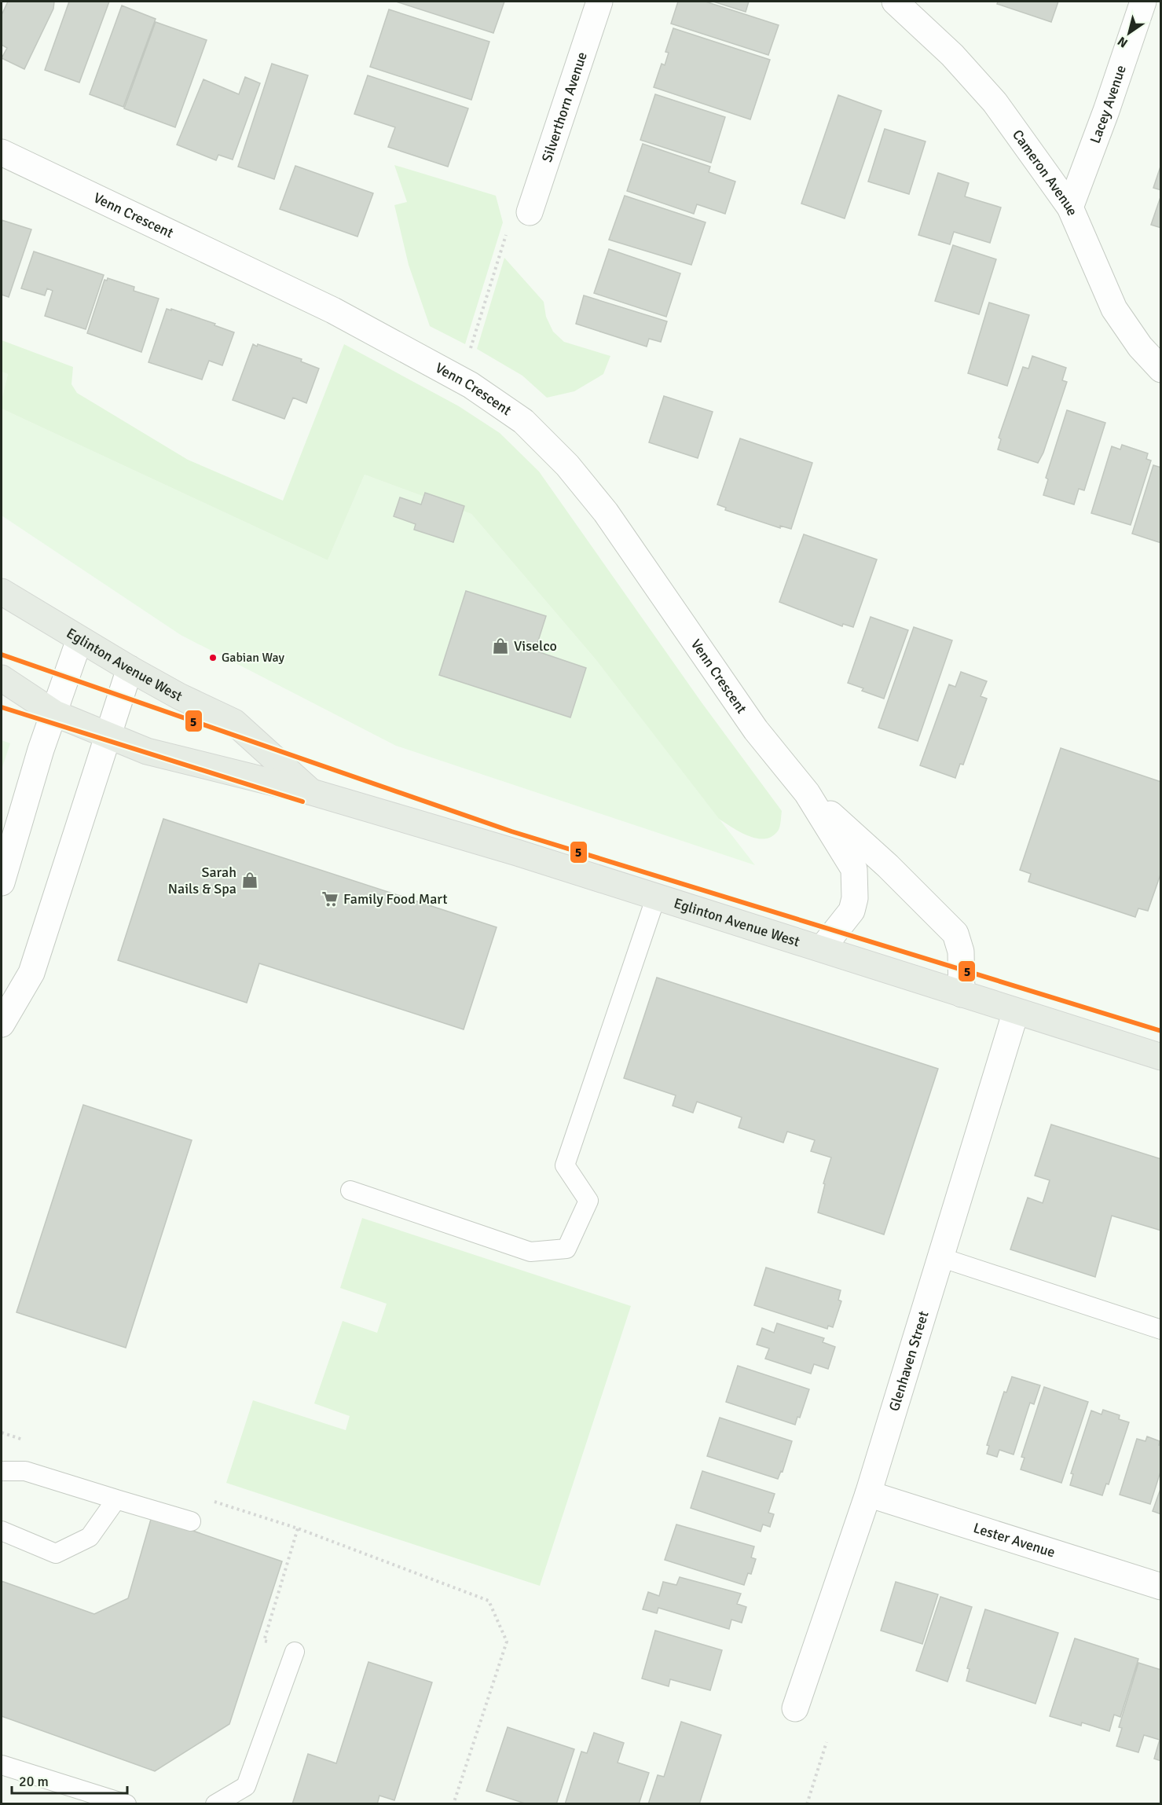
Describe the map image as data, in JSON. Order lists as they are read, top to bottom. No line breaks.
{"streets":{"main road":["Eglinton Avenue West"],"street":["Lacey Avenue","Silverthorn Avenue","Cameron Avenue","Venn Crescent","Glenhaven Street","Lester Avenue"]},"crossings":[["Lacey Avenue","Cameron Avenue"],["Venn Crescent","Eglinton Avenue West"],["Eglinton Avenue West","Glenhaven Street"],["Glenhaven Street","Lester Avenue"]],"places":{"shop":["Viselco","Sarah Nails & Spa"],"other":["Gabian Way"],"supermarket":["Family Food Mart"]},"lines":["transit line 5"],"scale_bar":"20 m","north":"bottom left"}
